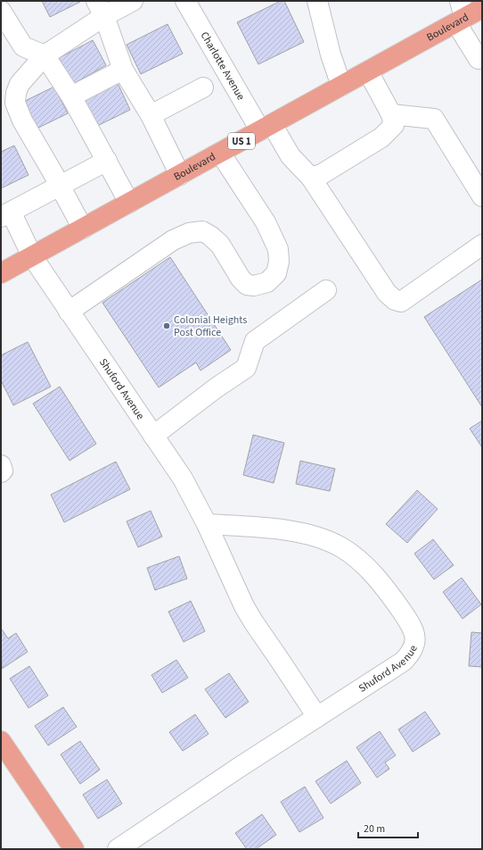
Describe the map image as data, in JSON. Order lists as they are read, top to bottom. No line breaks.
{"streets":{"main road":["Boulevard","US 1"],"street":["Charlotte Avenue","Shuford Avenue"]},"crossings":[["Boulevard","Charlotte Avenue"],["Boulevard","Shuford Avenue"]],"places":["Colonial Heights Post Office"],"scale_bar":"20 m"}
